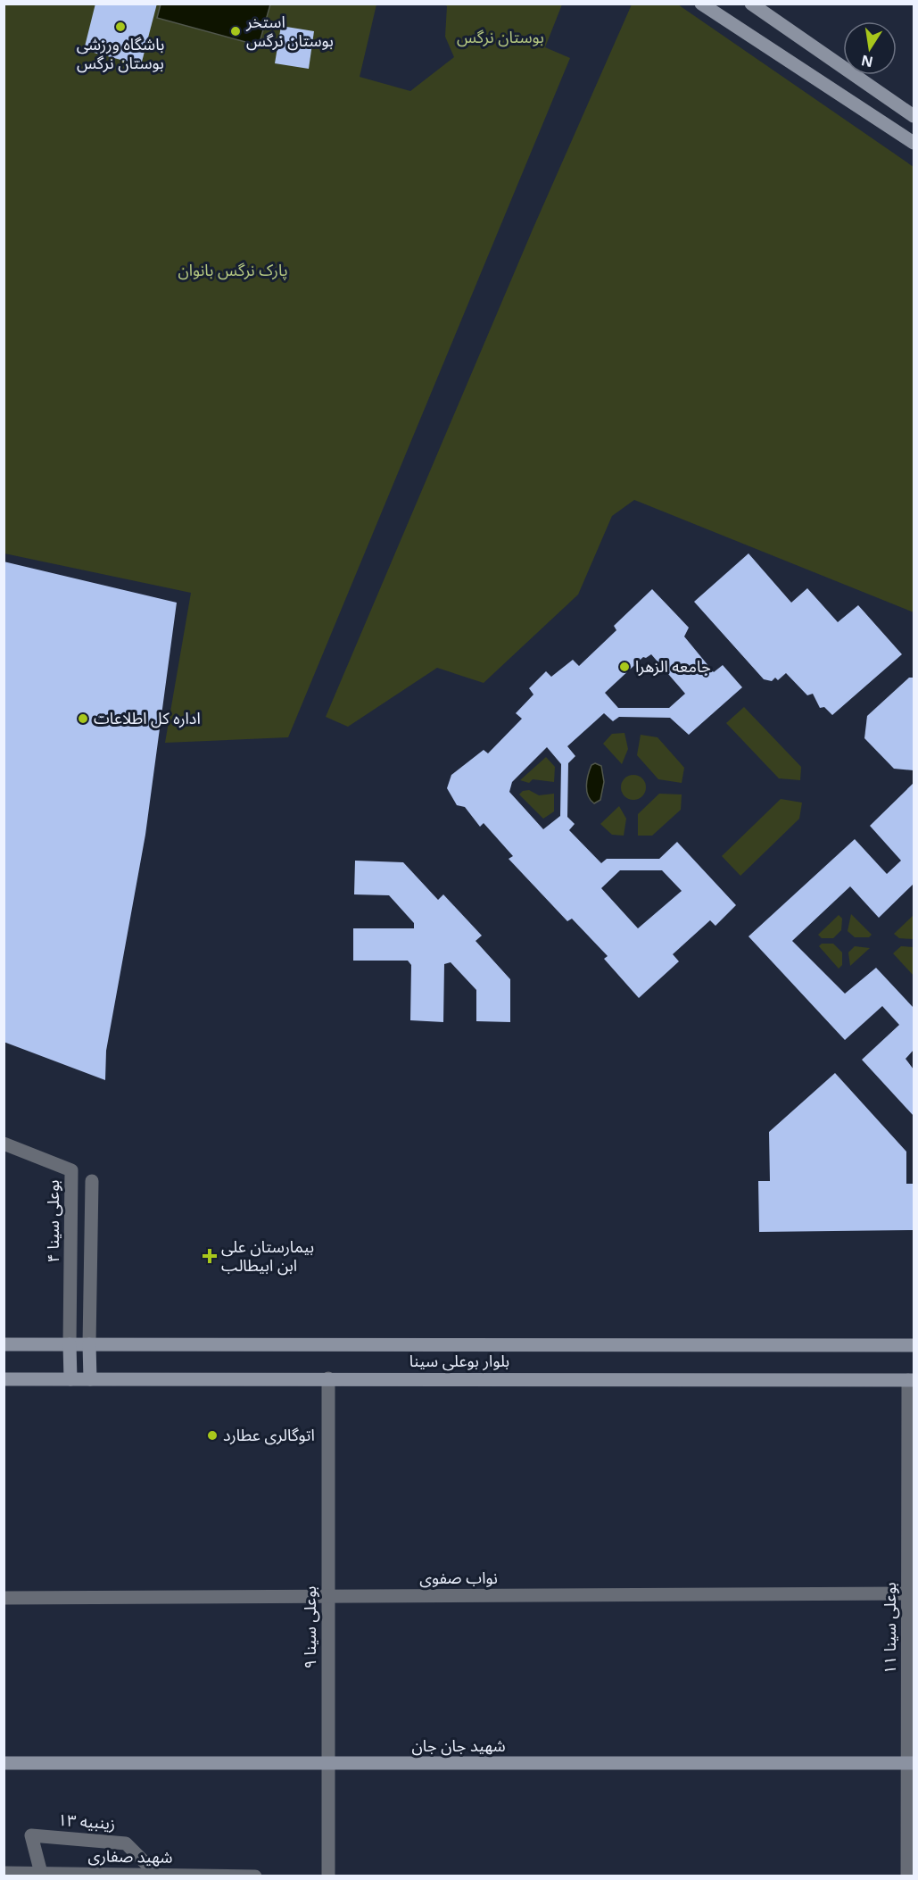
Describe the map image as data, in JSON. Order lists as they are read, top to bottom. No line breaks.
{"streets":{"main road":["بلوار بوعلی سینا","شهید جان جان"],"street":["بوعلی سینا ۴","نواب صفوی","بوعلی سینا ۹","بوعلی سینا ۱۱","زینبیه ۱۳","شهید صفاری"]},"crossings":[["بوعلی سینا ۴","بلوار بوعلی سینا"],["بلوار بوعلی سینا","بوعلی سینا ۹"],["بلوار بوعلی سینا","بوعلی سینا ۱۱"],["نواب صفوی","بوعلی سینا ۹"],["نواب صفوی","بوعلی سینا ۱۱"],["بوعلی سینا ۹","شهید جان جان"],["بوعلی سینا ۱۱","شهید جان جان"],["زینبیه ۱۳","شهید صفاری"]],"parks":["بوستان نرگس","پارک نرگس بانوان"],"places":{"other":["باشگاه ورزشی بوستان نرگس","استخر بوستان نرگس","جامعه الزهرا","اداره کل اطلاعات","اتوگالری عطارد"],"health":["بیمارستان علی ابن ابیطالب"]},"north":"bottom"}
